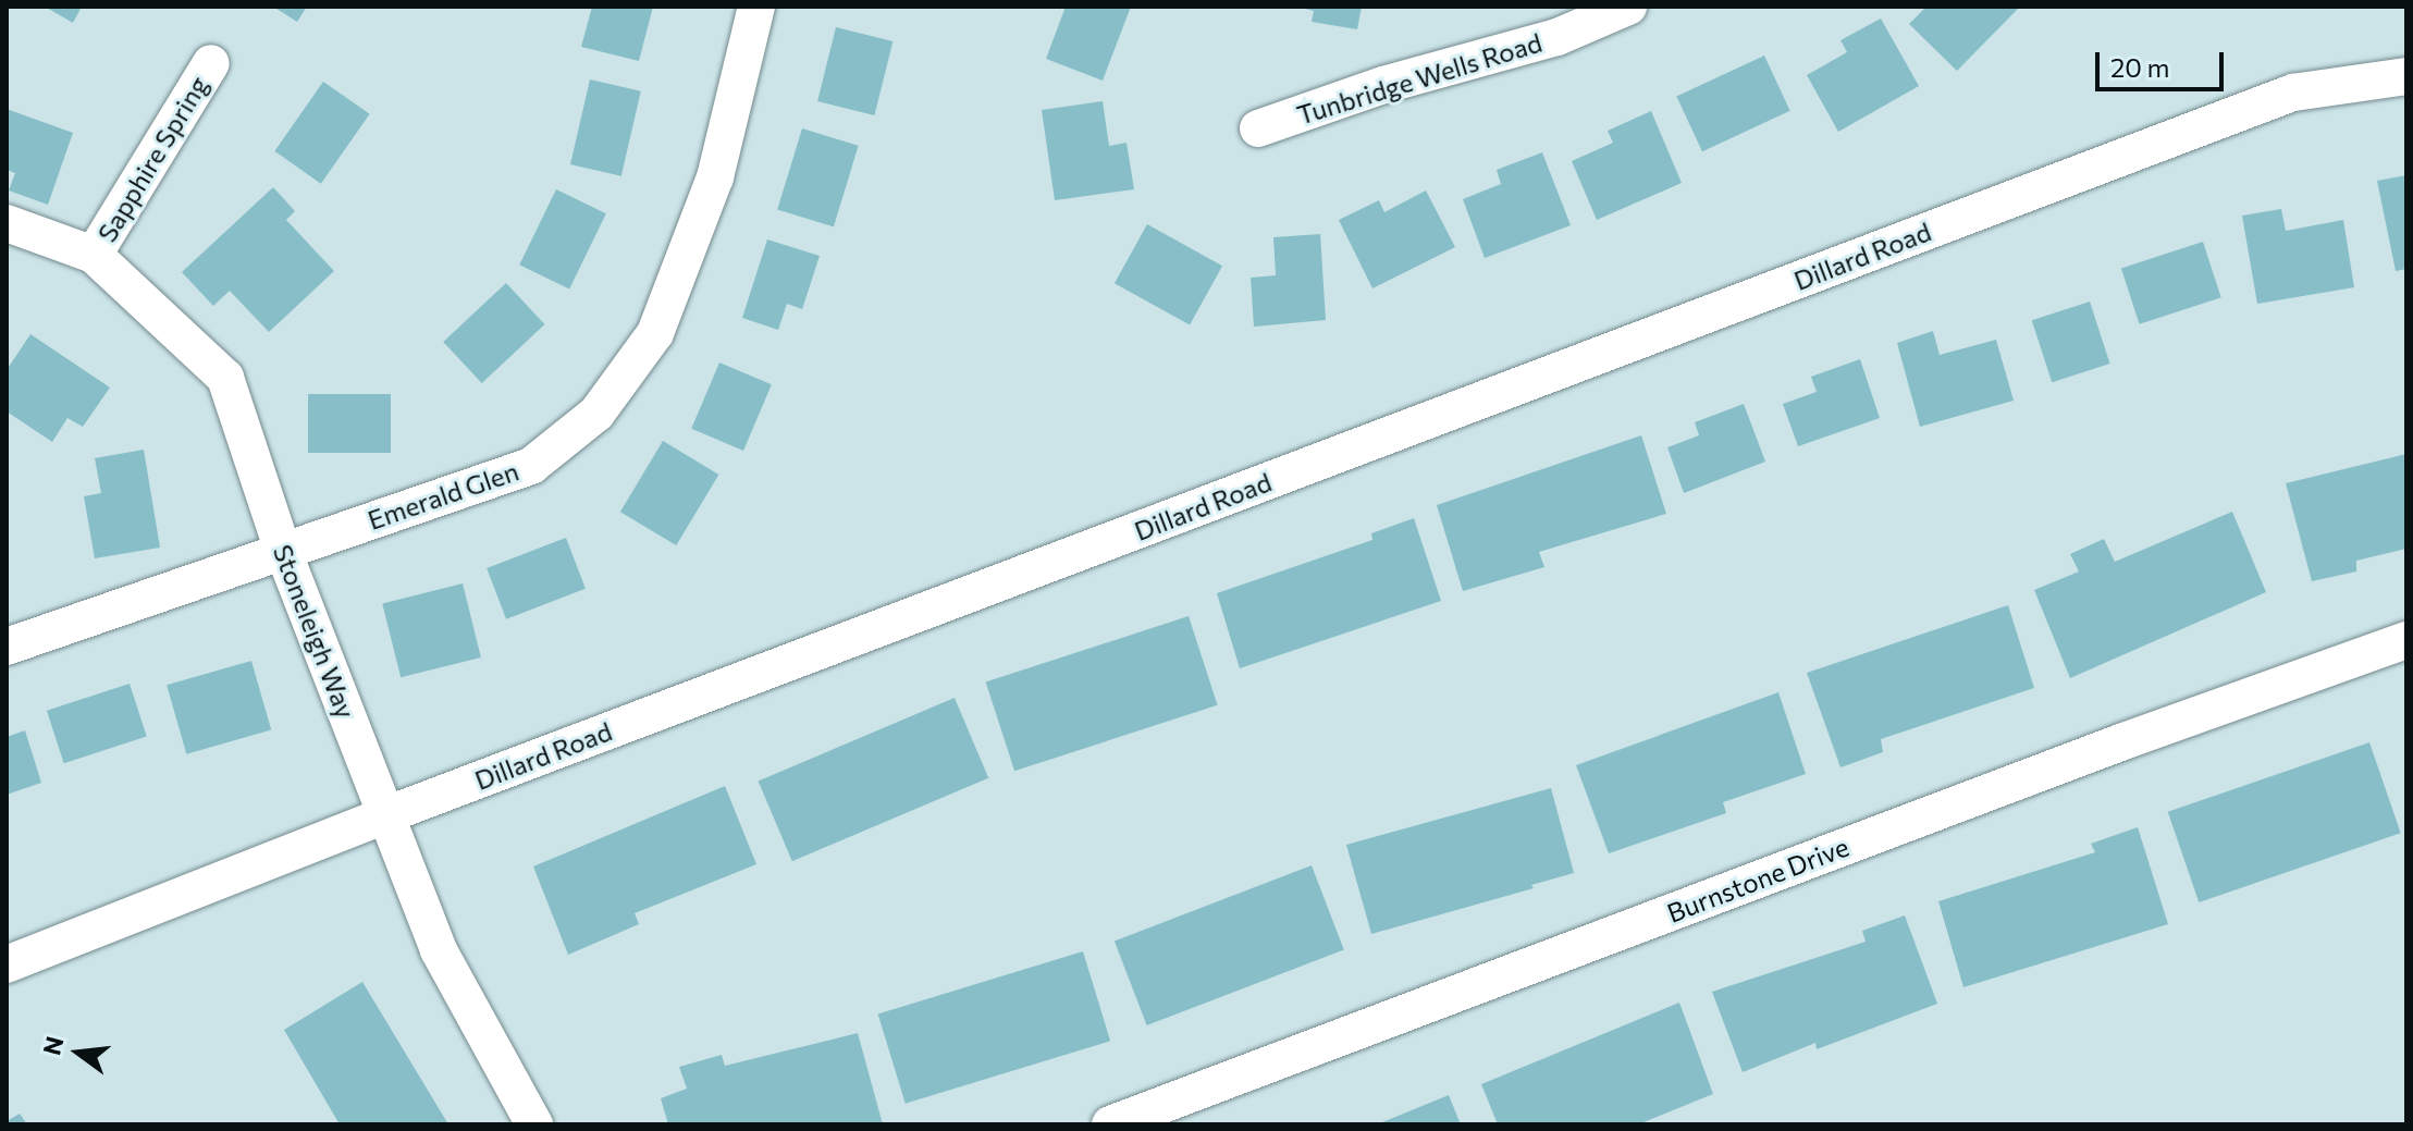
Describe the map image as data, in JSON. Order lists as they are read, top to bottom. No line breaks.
{"streets":{"street":["Tunbridge Wells Road","Sapphire Spring","Dillard Road","Emerald Glen","Stoneleigh Way","Burnstone Drive"]},"crossings":[["Sapphire Spring","Stoneleigh Way"],["Dillard Road","Stoneleigh Way"],["Emerald Glen","Stoneleigh Way"]],"scale_bar":"20 m","north":"left"}
